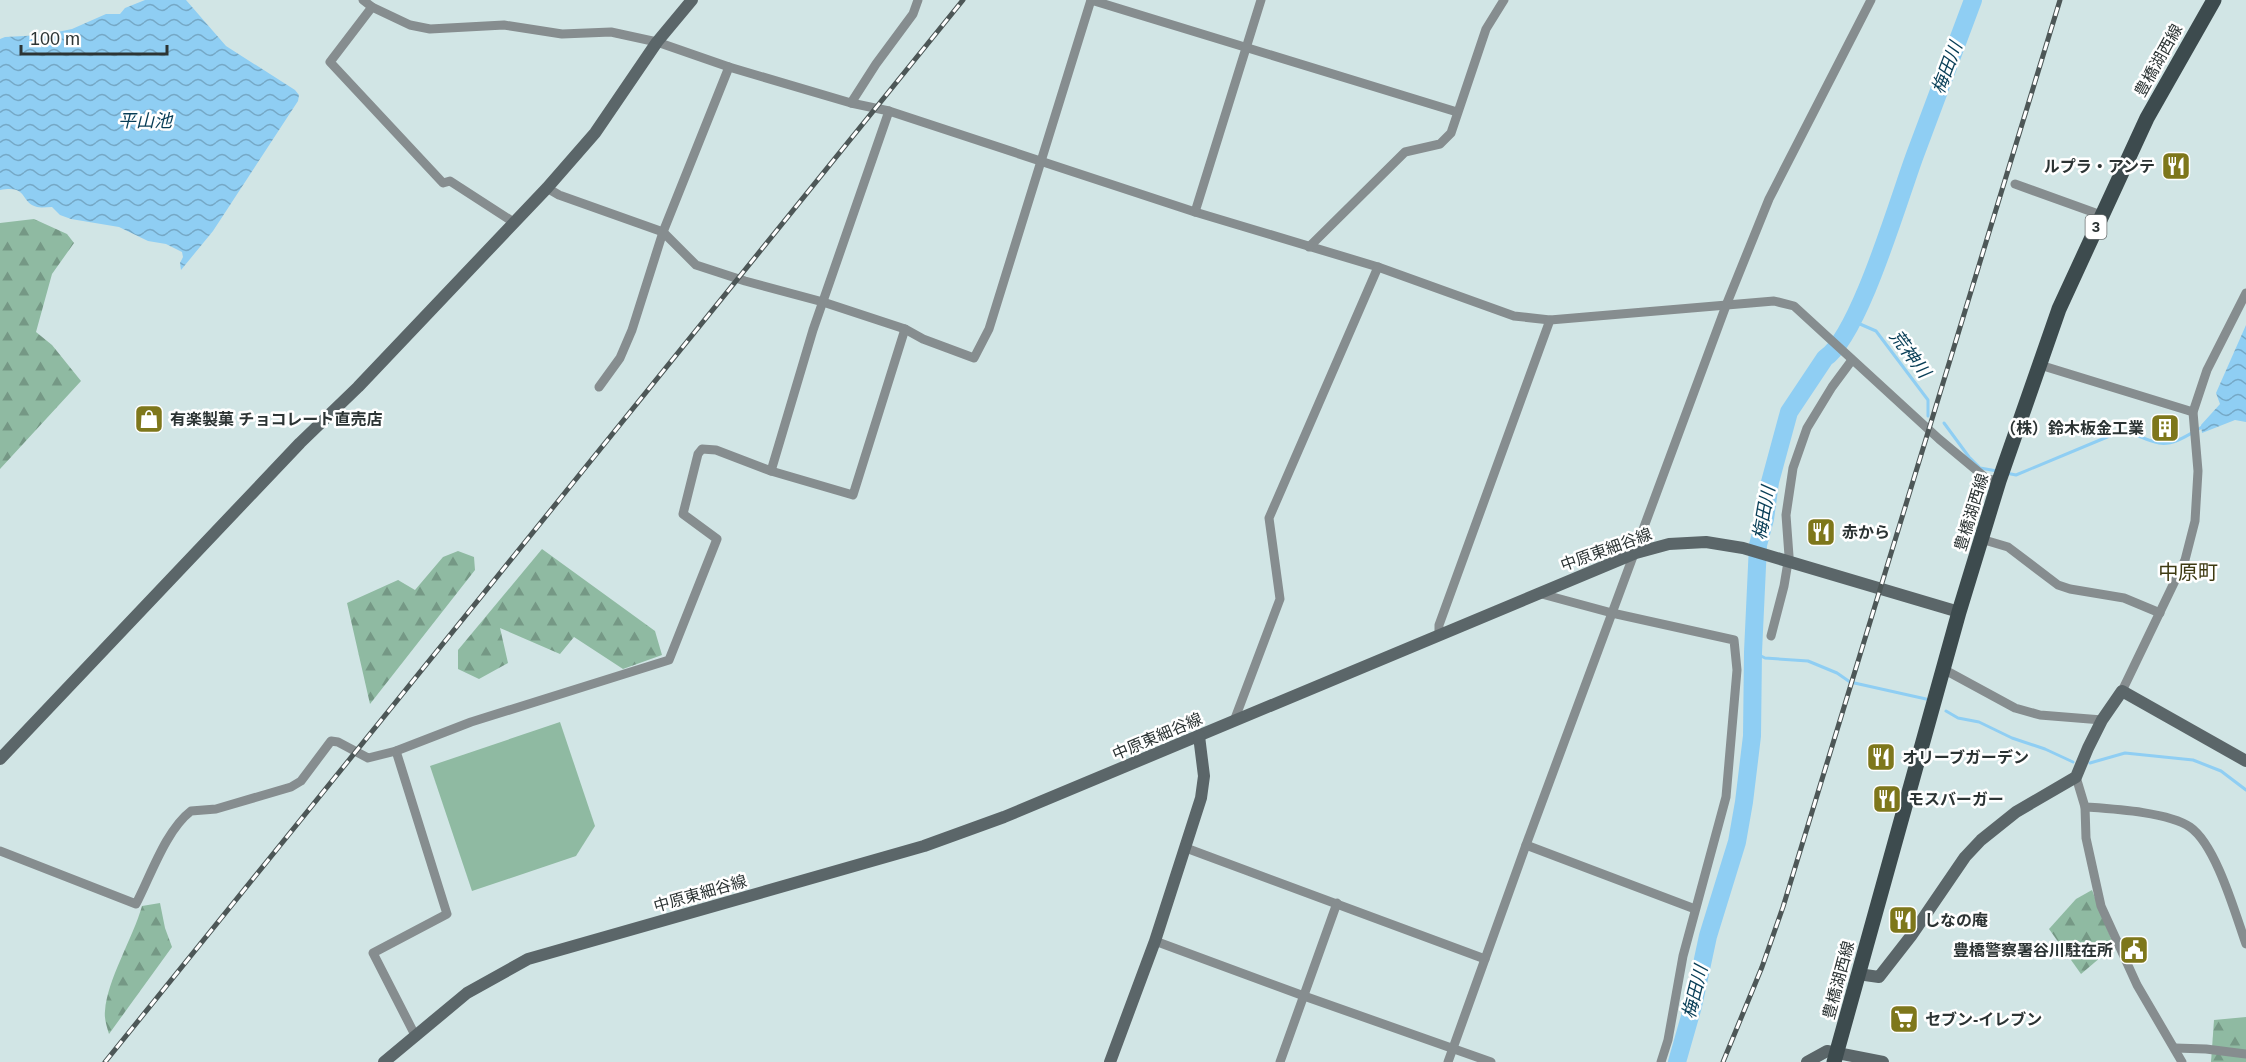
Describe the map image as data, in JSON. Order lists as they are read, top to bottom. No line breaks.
{"streets":{"main road":["豊橋湖西線","3"],"street":["中原東細谷線"]},"crossings":[["豊橋湖西線","中原東細谷線"]],"districts":["中原町"],"water":["梅田川","平山池","荒神川"],"places":{"restaurant":["ルプラ・アンテ","赤から","オリーブガーデン","モスバーガー","しなの庵"],"shop":["有楽製菓 チョコレート直売店"],"building":["（株）鈴木板金工業"],"public building":["豊橋警察署谷川駐在所"],"supermarket":["セブン-イレブン"]},"scale_bar":"100 m"}
